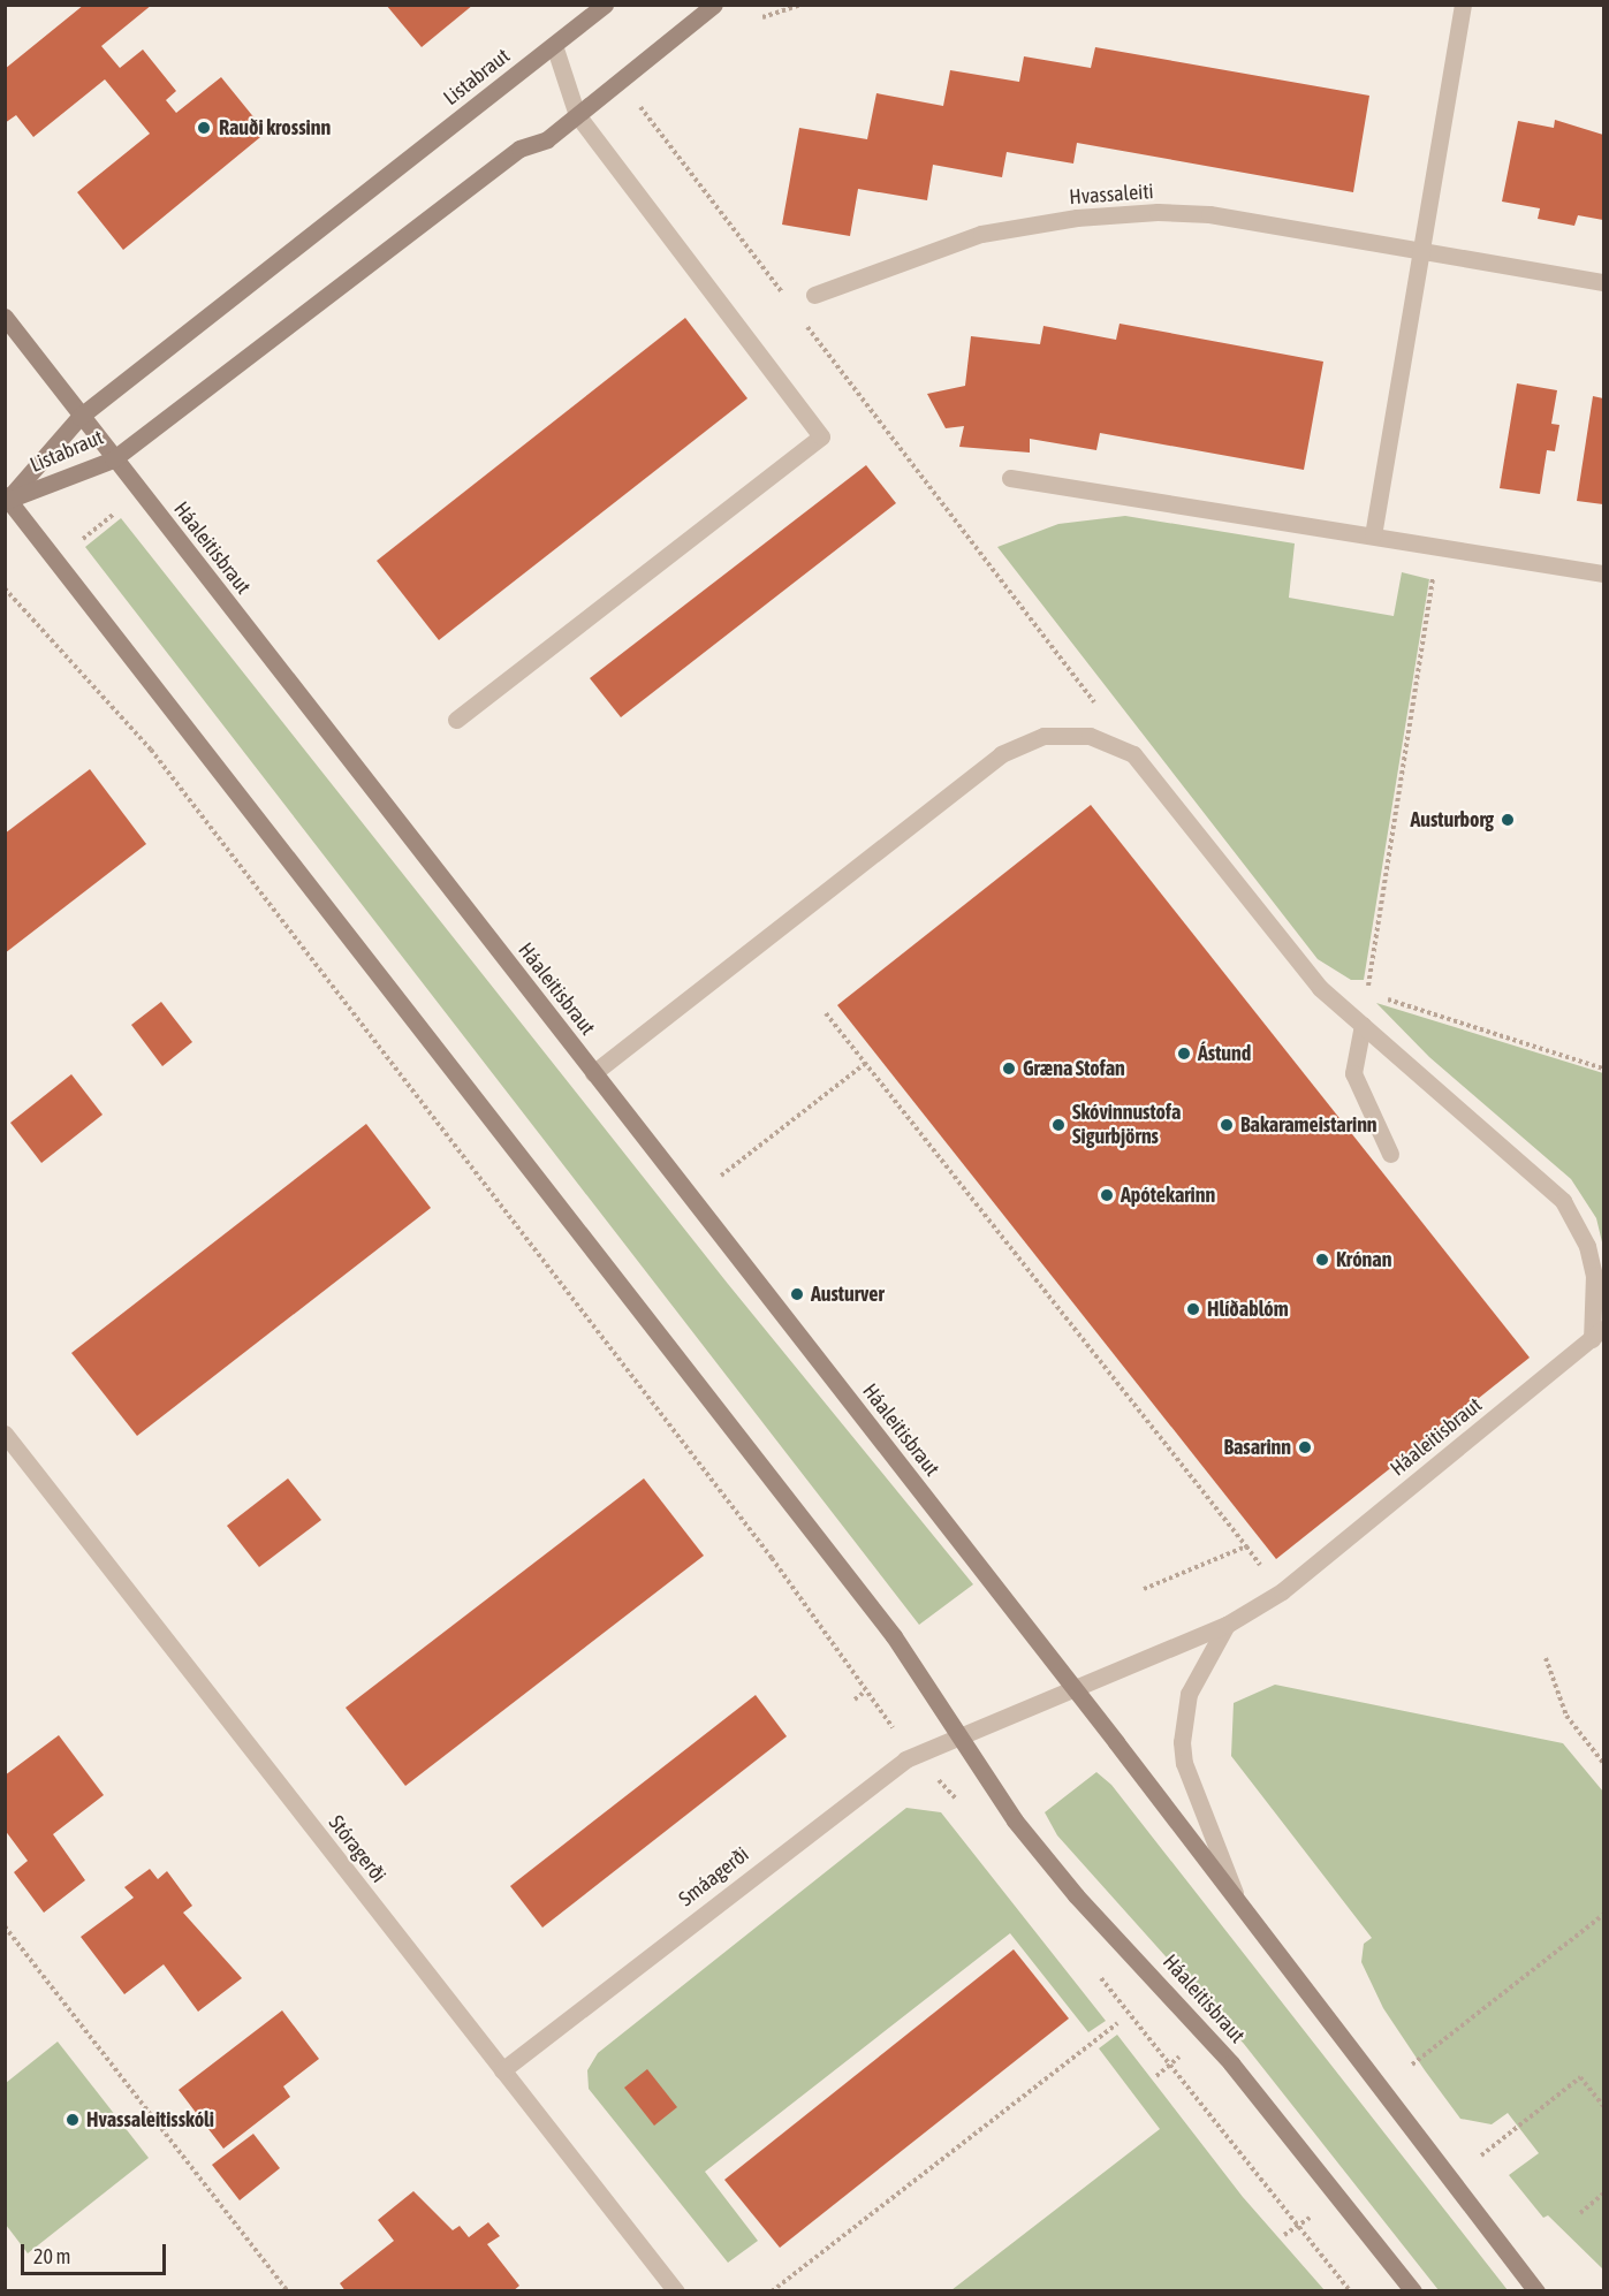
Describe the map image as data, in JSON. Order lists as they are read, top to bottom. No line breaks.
{"streets":{"main road":["Listabraut","Háaleitisbraut"],"street":["Hvassaleiti","Stóragerði","Smáagerði"]},"crossings":[["Listabraut","Háaleitisbraut"],["Háaleitisbraut","Smáagerði"],["Stóragerði","Smáagerði"]],"places":["Rauði krossinn","Austurborg","Ástund","Græna Stofan","Skóvinnustofa Sigurbjörns","Bakarameistarinn","Apótekarinn","Krónan","Austurver","Hlíðablóm","Basarinn","Hvassaleitisskóli"],"scale_bar":"20 m"}
